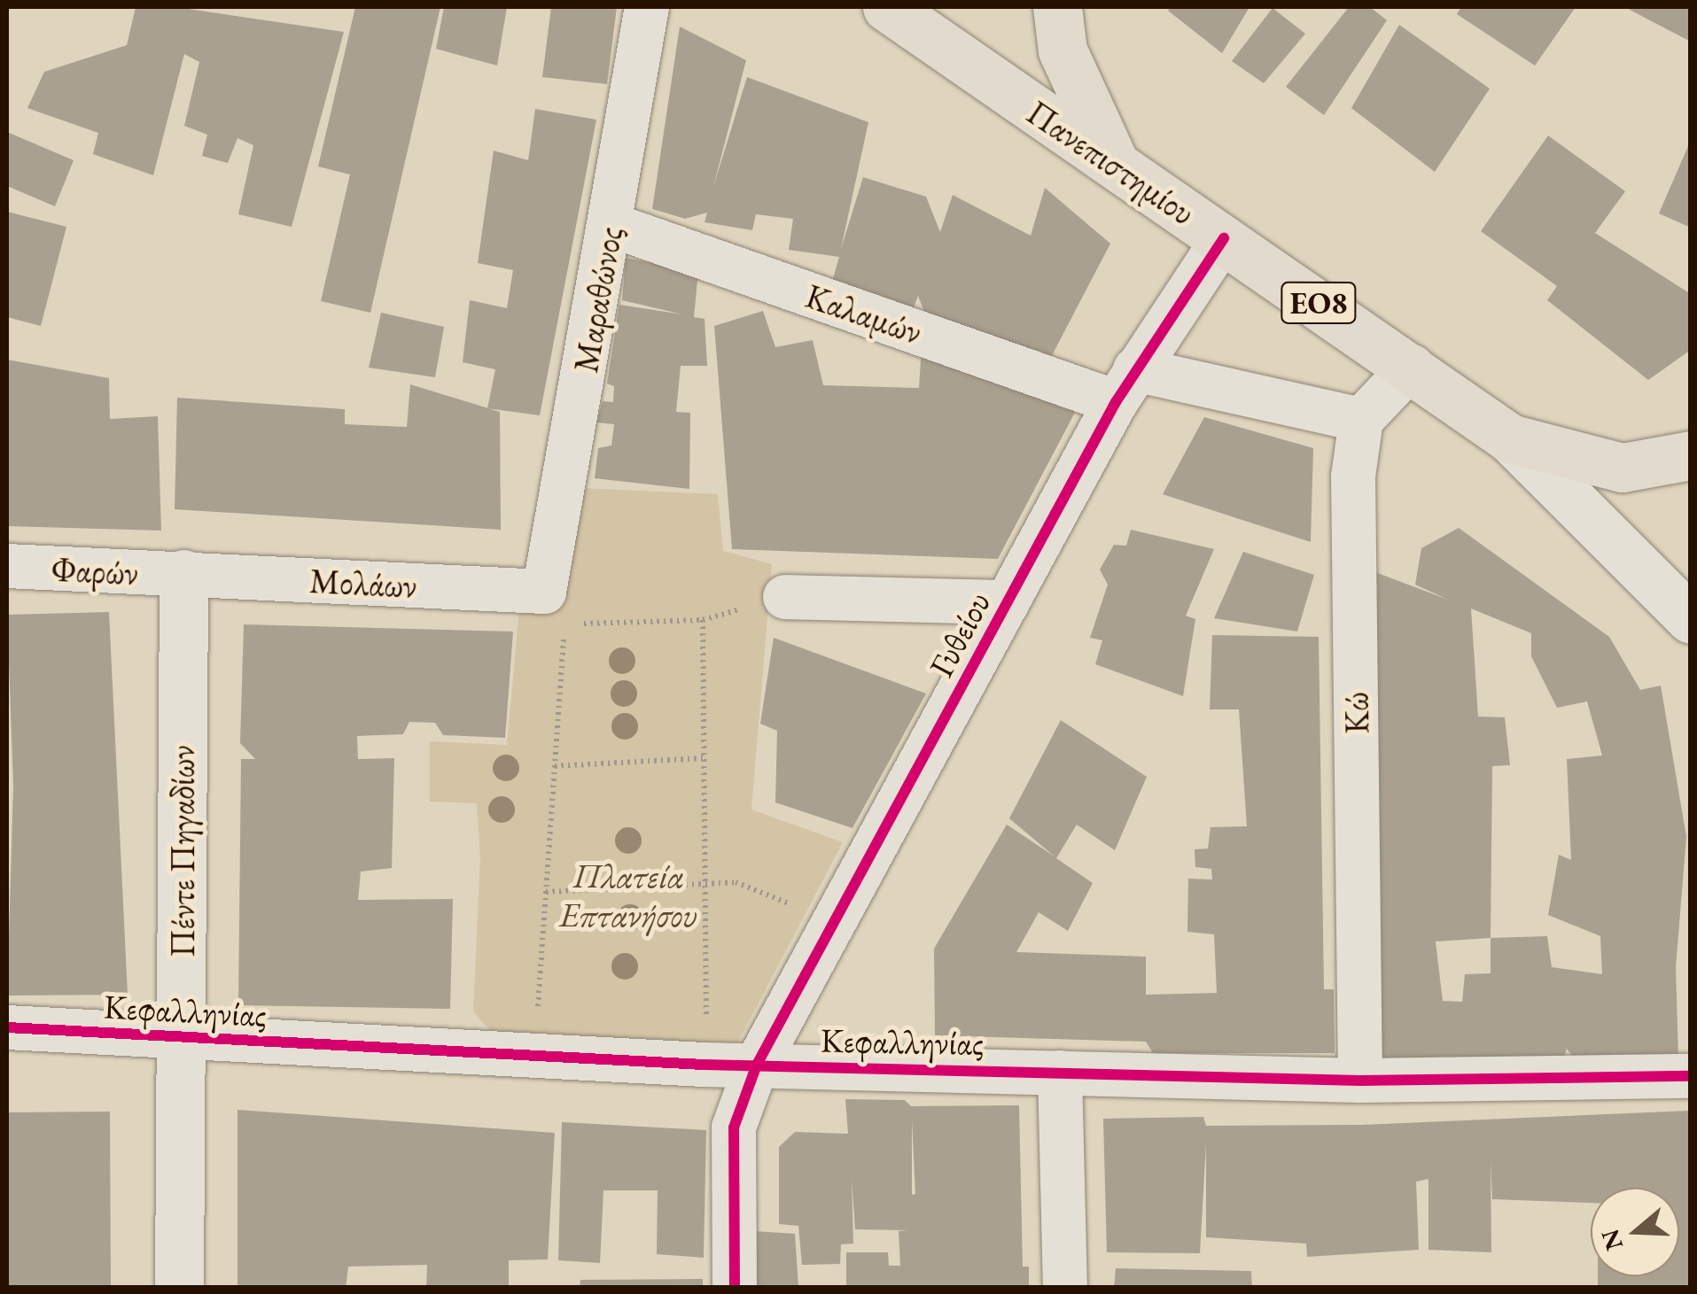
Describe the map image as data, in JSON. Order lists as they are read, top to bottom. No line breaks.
{"streets":{"main road":["Πανεπιστημίου","ΕΟ8"],"street":["Μαραθώνος","Καλαμών","Φαρών","Μολάων","Γυθείου","Κώ","Πέντε Πηγαδίων","Κεφαλληνίας"]},"crossings":[["Πανεπιστημίου","ΕΟ8"],["Πανεπιστημίου","Γυθείου"],["Μαραθώνος","Καλαμών"],["Μαραθώνος","Μολάων"],["Καλαμών","Γυθείου"],["Καλαμών","Κώ"],["Φαρών","Μολάων"],["Φαρών","Πέντε Πηγαδίων"],["Μολάων","Πέντε Πηγαδίων"],["Γυθείου","Κεφαλληνίας"],["Κώ","Κεφαλληνίας"],["Πέντε Πηγαδίων","Κεφαλληνίας"]],"parks":["Πλατεία Επτανήσου"],"north":"left"}
